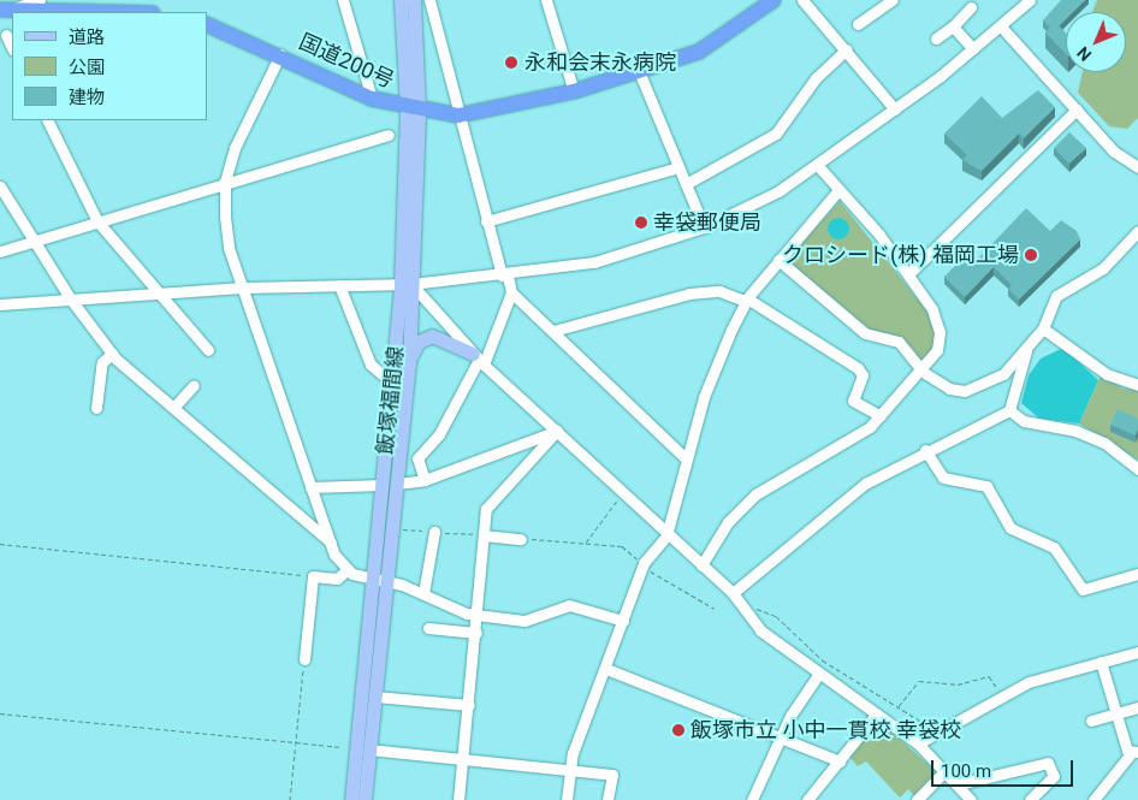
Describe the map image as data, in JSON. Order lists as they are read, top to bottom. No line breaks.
{"streets":{"highway":["国道200号"],"main road":["飯塚福間線"]},"crossings":[["国道200号","飯塚福間線"]],"places":["永和会末永病院","幸袋郵便局","クロシード(株) 福岡工場","飯塚市立 小中一貫校 幸袋校"],"legend":["道路","公園","建物"],"scale_bar":"100 m","north":"bottom left"}
